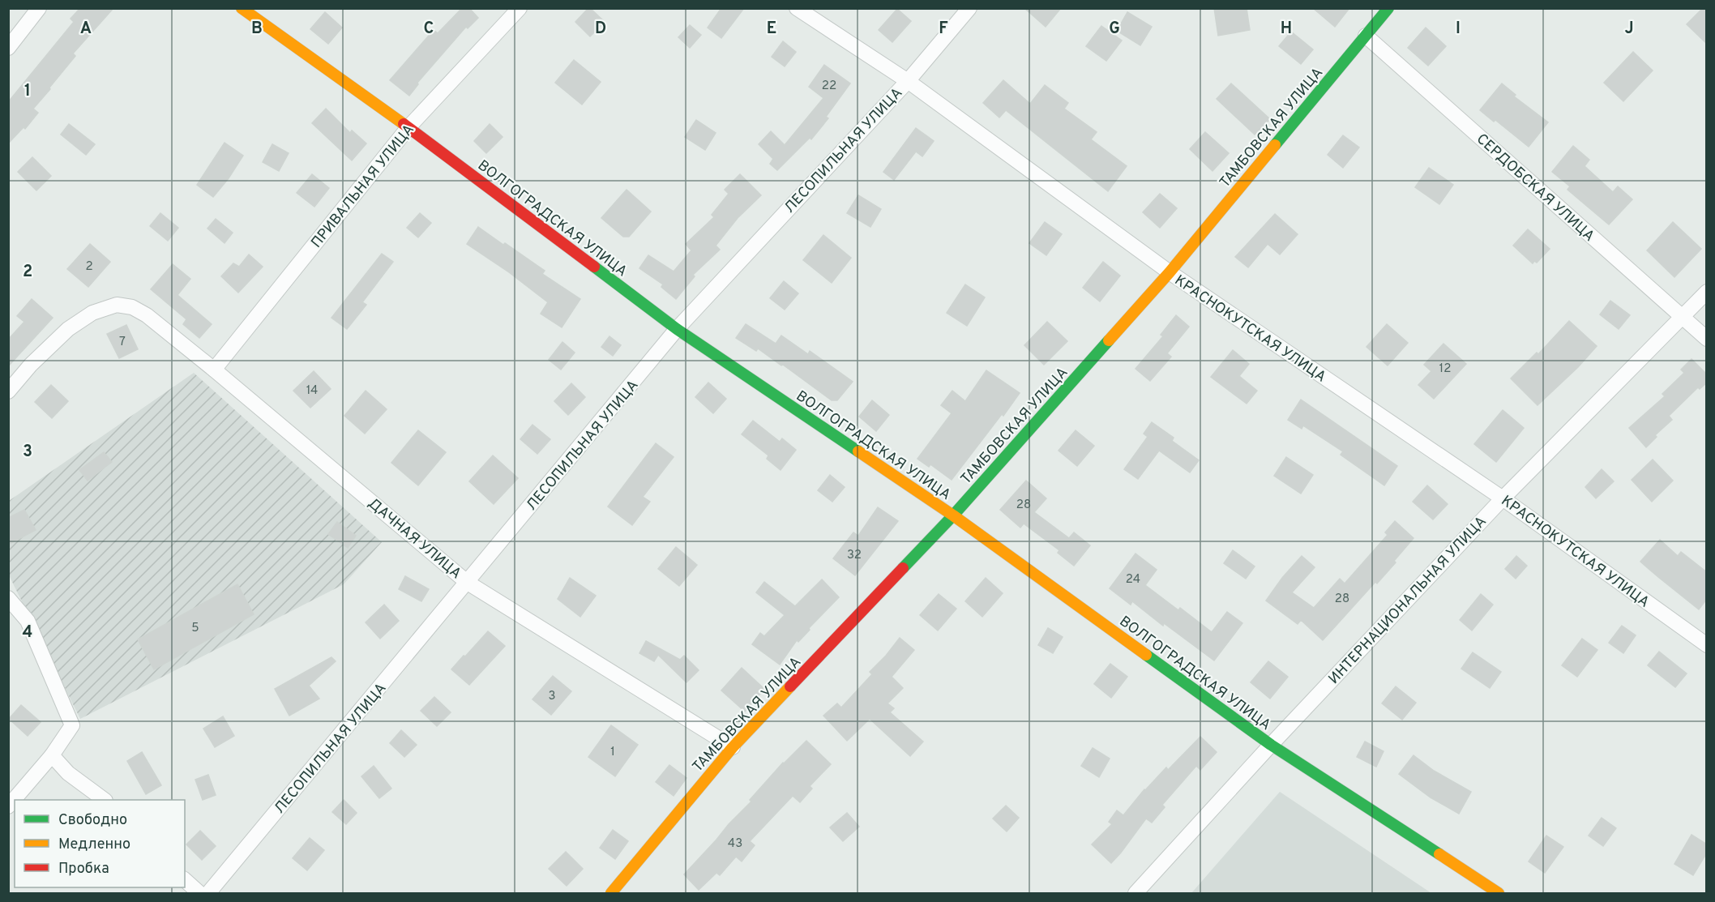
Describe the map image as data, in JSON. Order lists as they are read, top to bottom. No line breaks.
{"streets":{"street":["ТАМБОВСКАЯ УЛИЦА","ЛЕСОПИЛЬНАЯ УЛИЦА","ПРИВАЛЬНАЯ УЛИЦА","СЕРДОБСКАЯ УЛИЦА","ВОЛГОГРАДСКАЯ УЛИЦА","КРАСНОКУТСКАЯ УЛИЦА","ДАЧНАЯ УЛИЦА","ИНТЕРНАЦИОНАЛЬНАЯ УЛИЦА"]},"crossings":[["ТАМБОВСКАЯ УЛИЦА","СЕРДОБСКАЯ УЛИЦА"],["ТАМБОВСКАЯ УЛИЦА","ВОЛГОГРАДСКАЯ УЛИЦА"],["ТАМБОВСКАЯ УЛИЦА","КРАСНОКУТСКАЯ УЛИЦА"],["ТАМБОВСКАЯ УЛИЦА","ДАЧНАЯ УЛИЦА"],["ЛЕСОПИЛЬНАЯ УЛИЦА","ВОЛГОГРАДСКАЯ УЛИЦА"],["ЛЕСОПИЛЬНАЯ УЛИЦА","КРАСНОКУТСКАЯ УЛИЦА"],["ЛЕСОПИЛЬНАЯ УЛИЦА","ДАЧНАЯ УЛИЦА"],["ПРИВАЛЬНАЯ УЛИЦА","ВОЛГОГРАДСКАЯ УЛИЦА"],["ПРИВАЛЬНАЯ УЛИЦА","ДАЧНАЯ УЛИЦА"],["СЕРДОБСКАЯ УЛИЦА","ИНТЕРНАЦИОНАЛЬНАЯ УЛИЦА"],["ВОЛГОГРАДСКАЯ УЛИЦА","ИНТЕРНАЦИОНАЛЬНАЯ УЛИЦА"],["КРАСНОКУТСКАЯ УЛИЦА","ИНТЕРНАЦИОНАЛЬНАЯ УЛИЦА"]],"house_numbers":["22","2","7","12","14","28","32","24","28","5","3","1","43"],"legend":["Свободно","Медленно","Пробка"],"grid":{"columns":["A","B","C","D","E","F","G","H","I","J"],"rows":["1","2","3","4"]}}
